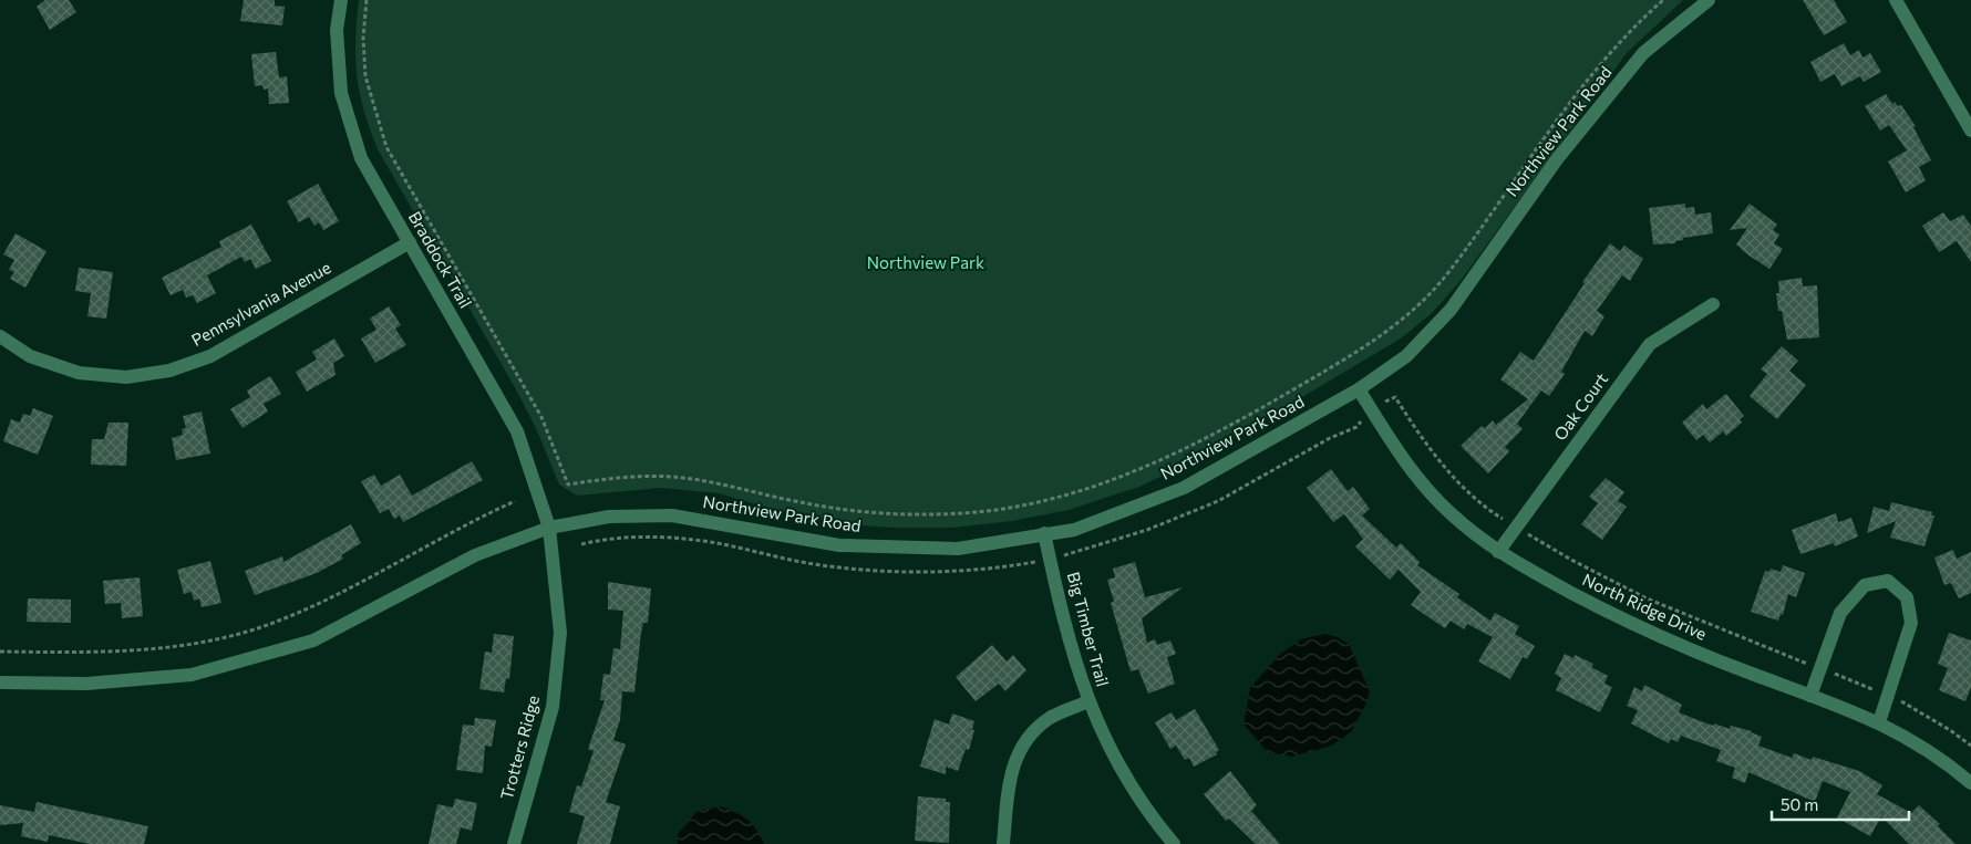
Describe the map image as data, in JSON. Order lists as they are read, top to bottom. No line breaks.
{"streets":{"street":["Northview Park Road","Braddock Trail","Pennsylvania Avenue","Oak Court","North Ridge Drive","Big Timber Trail","Trotters Ridge"]},"crossings":[["Northview Park Road","Braddock Trail"],["Northview Park Road","North Ridge Drive"],["Northview Park Road","Big Timber Trail"],["Northview Park Road","Trotters Ridge"],["Braddock Trail","Pennsylvania Avenue"],["Braddock Trail","Trotters Ridge"],["Oak Court","North Ridge Drive"]],"parks":["Northview Park"],"scale_bar":"50 m"}
